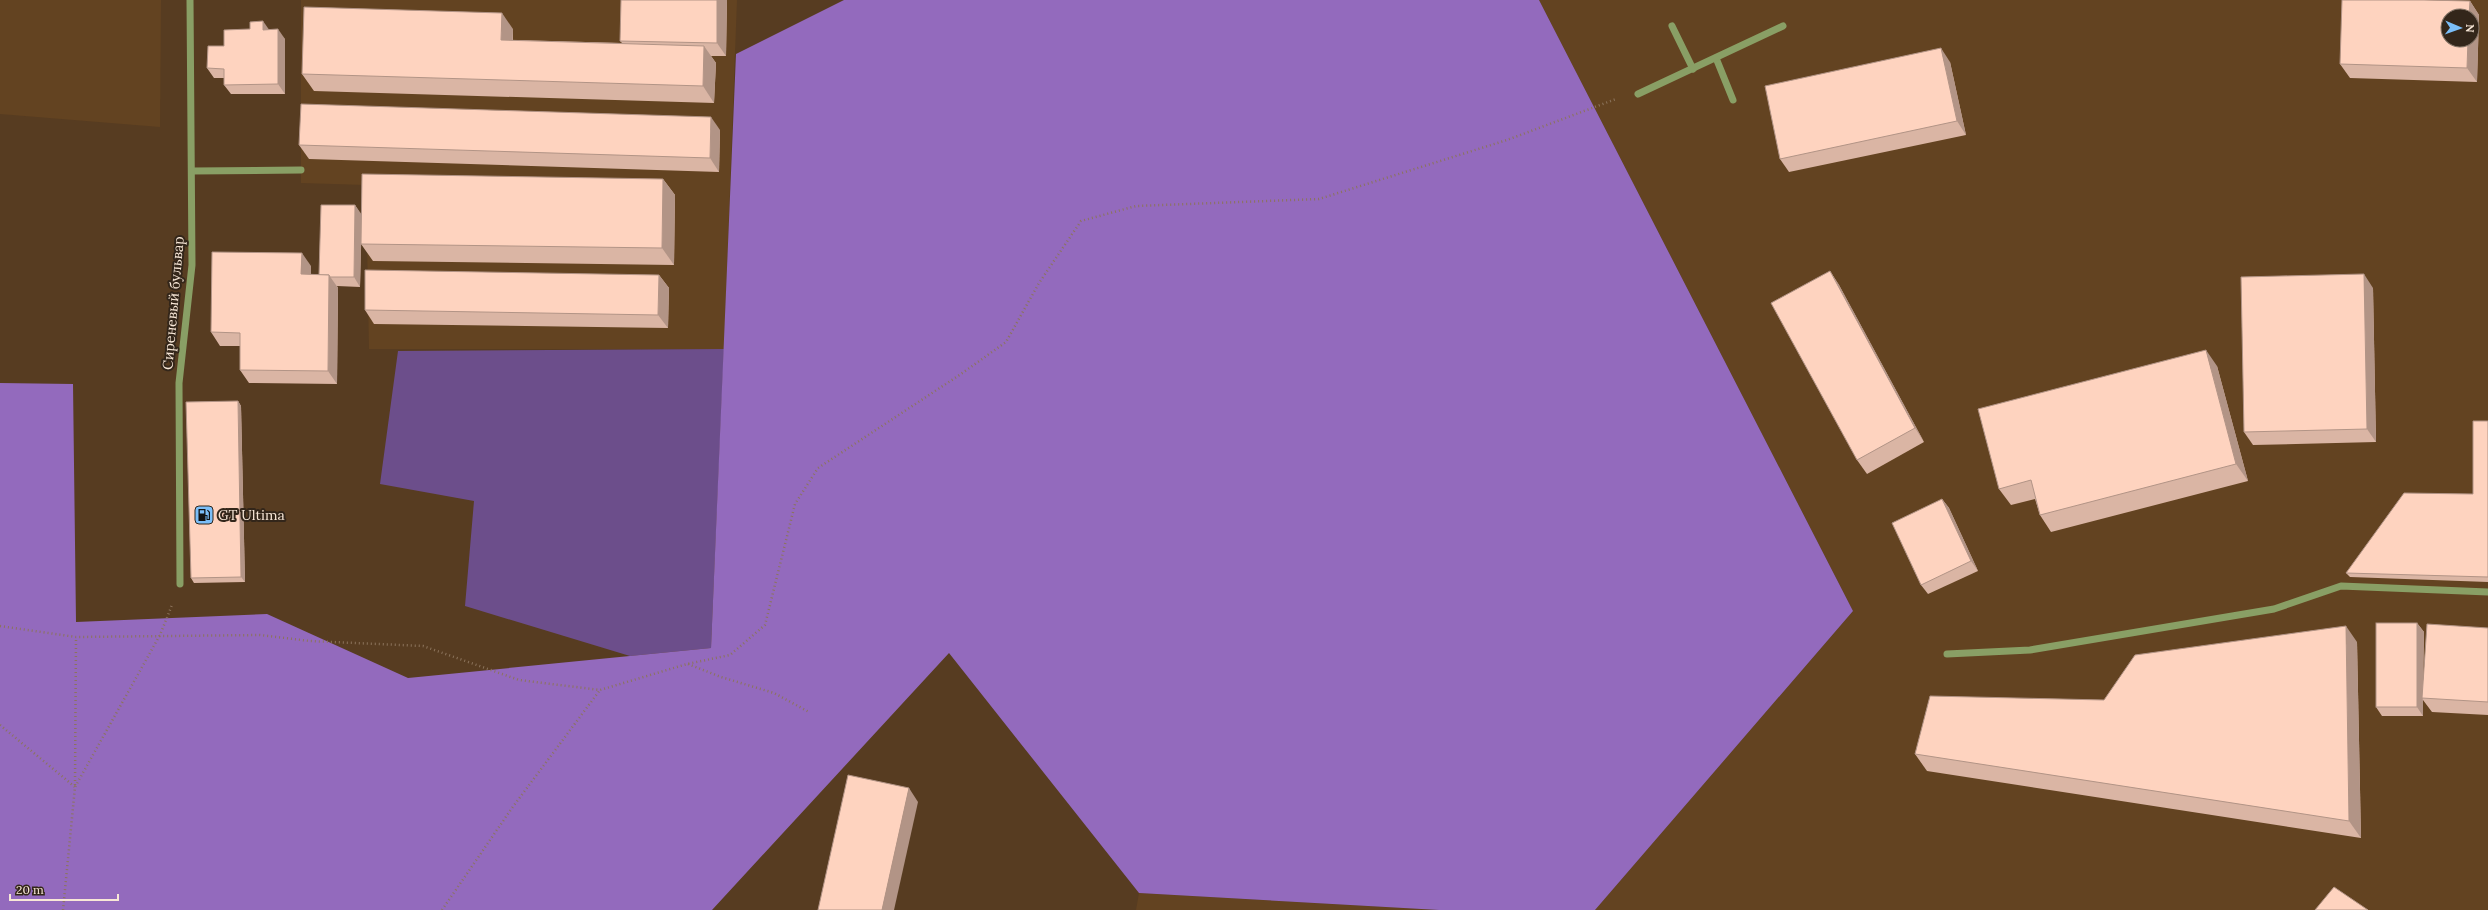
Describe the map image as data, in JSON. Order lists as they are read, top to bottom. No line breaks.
{"streets":{"lane":["Сиреневый бульвар"]},"places":{"fuel station":["GT Ultima"]},"scale_bar":"20 m","north":"right"}
